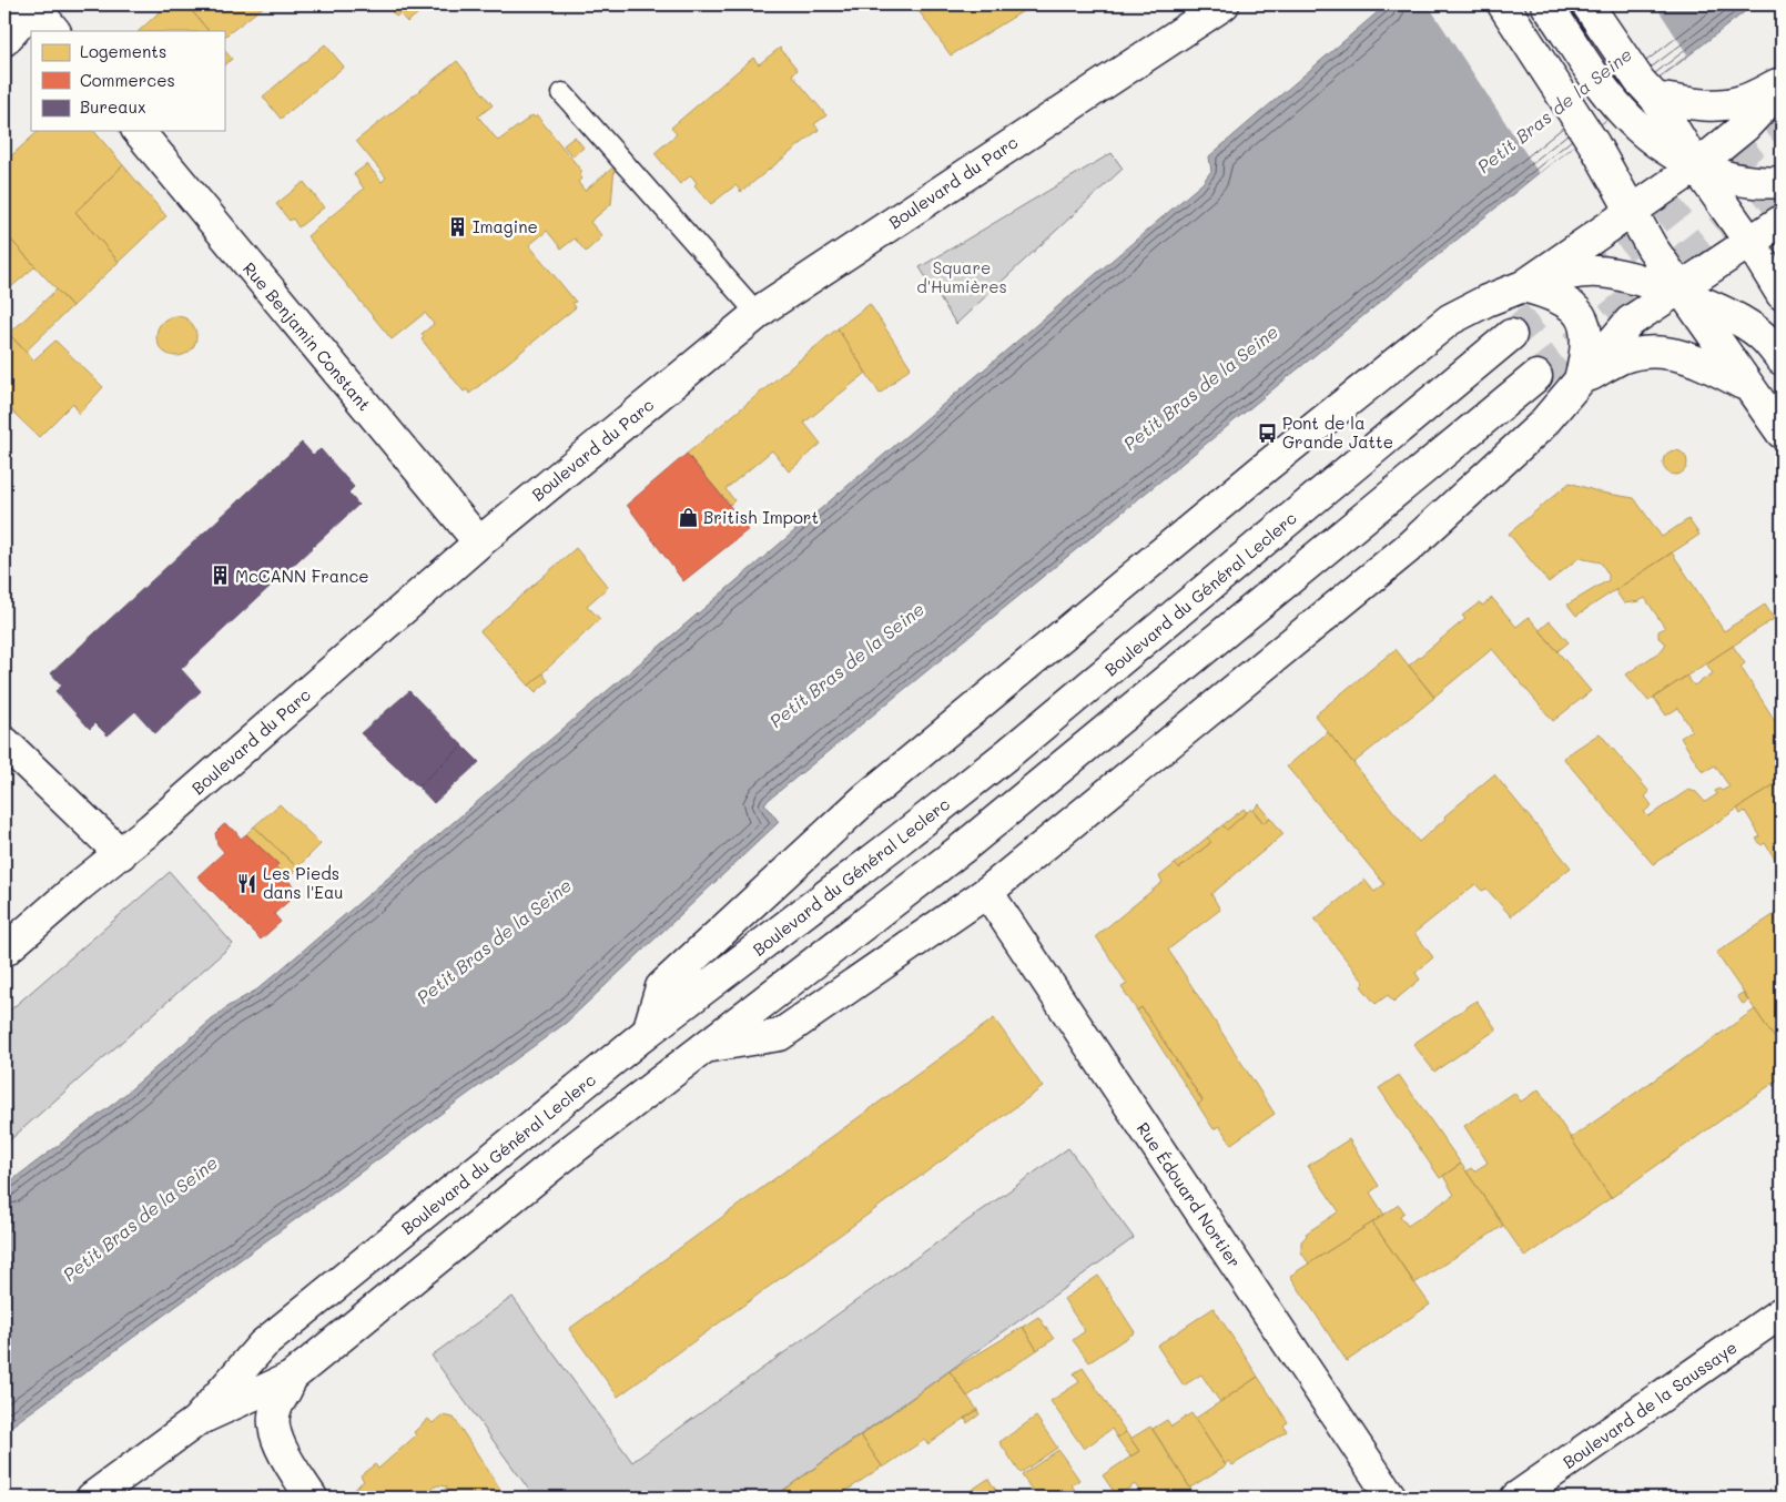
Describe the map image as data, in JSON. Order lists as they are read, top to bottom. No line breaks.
{"streets":{"main road":["Boulevard du Parc","Rue Benjamin Constant","Boulevard du Général Leclerc","Rue Édouard Nortier","Boulevard de la Saussaye"]},"crossings":[["Boulevard du Parc","Rue Benjamin Constant"]],"water":["Petit Bras de la Seine"],"parks":["Square d'Humières"],"places":{"building":["Imagine","McCANN France"],"bus stop":["Pont de la Grande Jatte"],"shop":["British Import"],"restaurant":["Les Pieds dans l'Eau"]},"legend":["Logements","Commerces","Bureaux"]}
